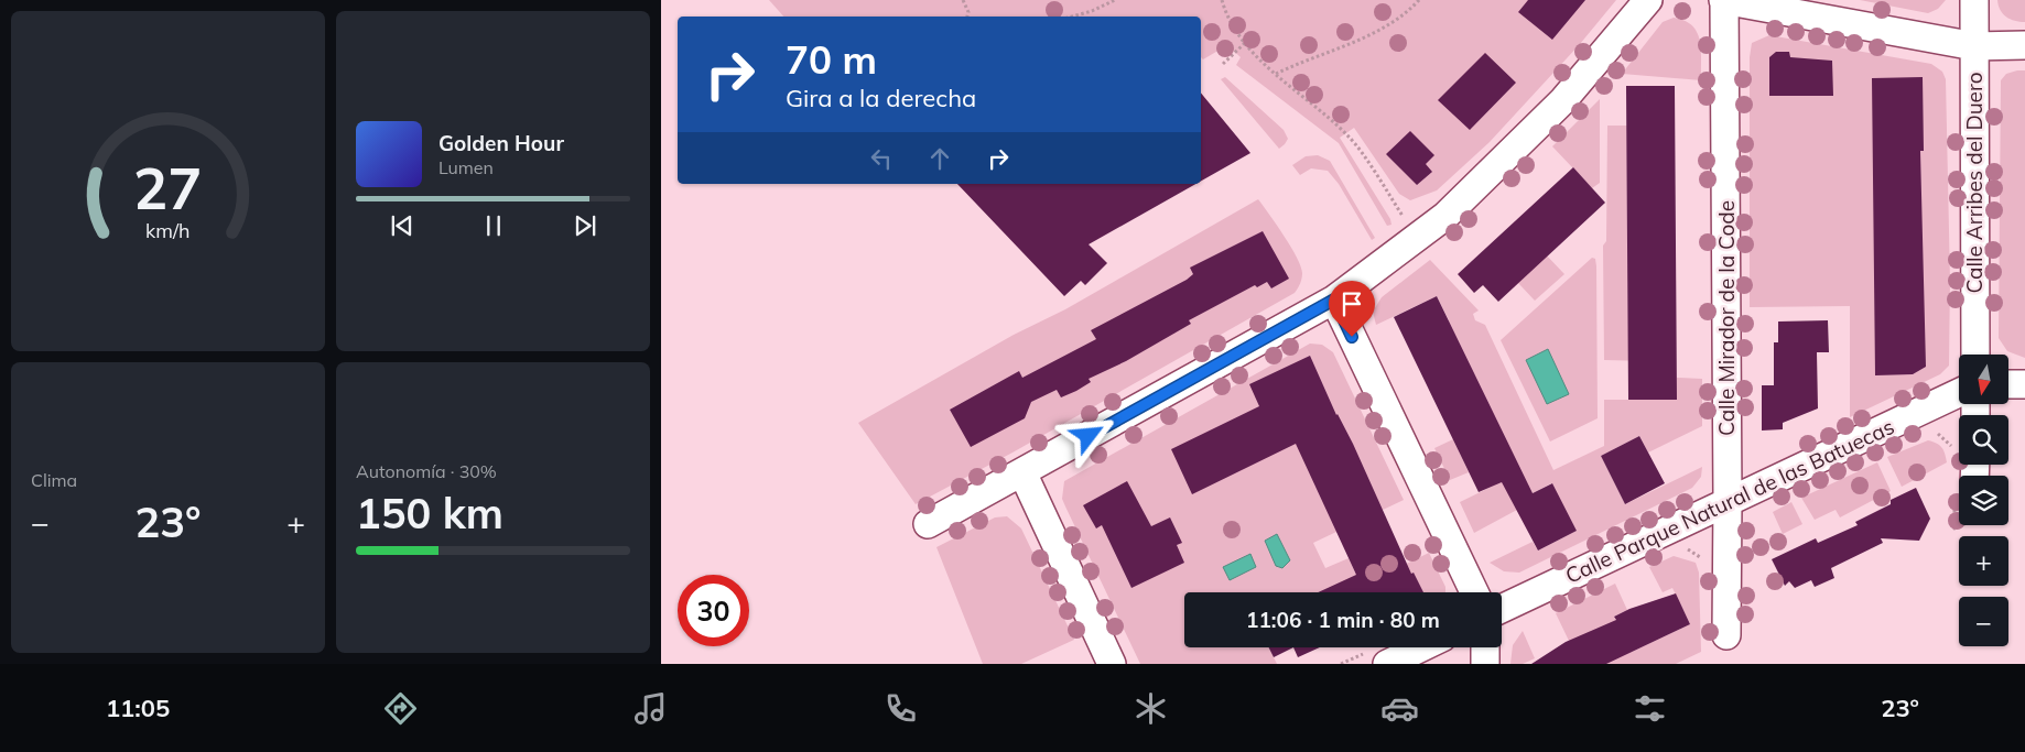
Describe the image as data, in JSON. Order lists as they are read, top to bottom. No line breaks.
{"streets":{"street":["Calle Arribes del Duero","Calle Mirador de la Code","Calle Parque Natural de las Batuecas"]},"crossings":[["Calle Mirador de la Code","Calle Parque Natural de las Batuecas"]],"north":"bottom","page":{"turn":["70 m","Gira a la derecha"],"song":["Golden Hour","Lumen"],"map_buttons":["+","−"],"tile":["Clima",["Autonomía · 30%","150 km"]],"heat":["−","23°","+"],"limit":"30","trip":"11:06 · 1 min · 80 m","tabs":["11:05","23°"],"gauge":["27","km/h"]}}
